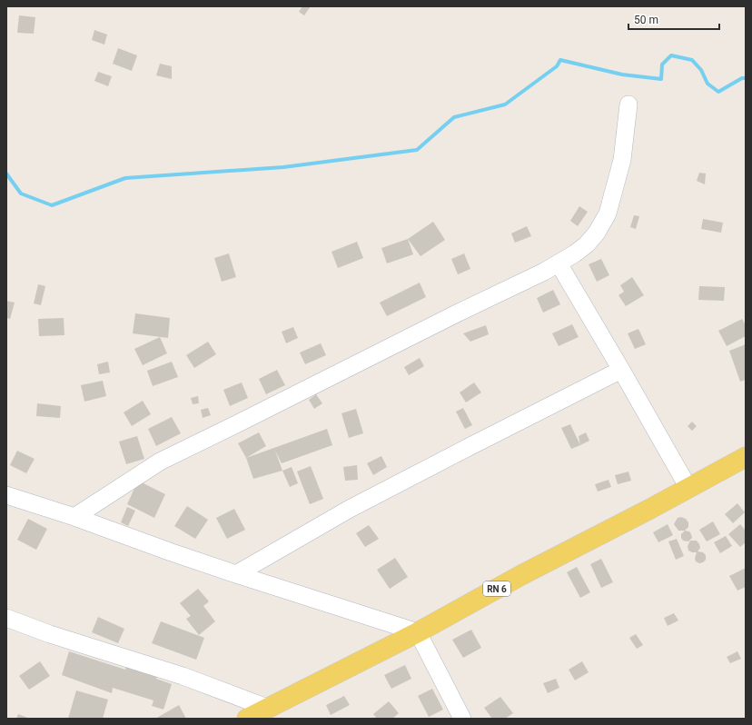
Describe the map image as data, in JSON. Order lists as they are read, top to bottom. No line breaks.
{"streets":{"main road":["RN 6"]},"scale_bar":"50 m"}
